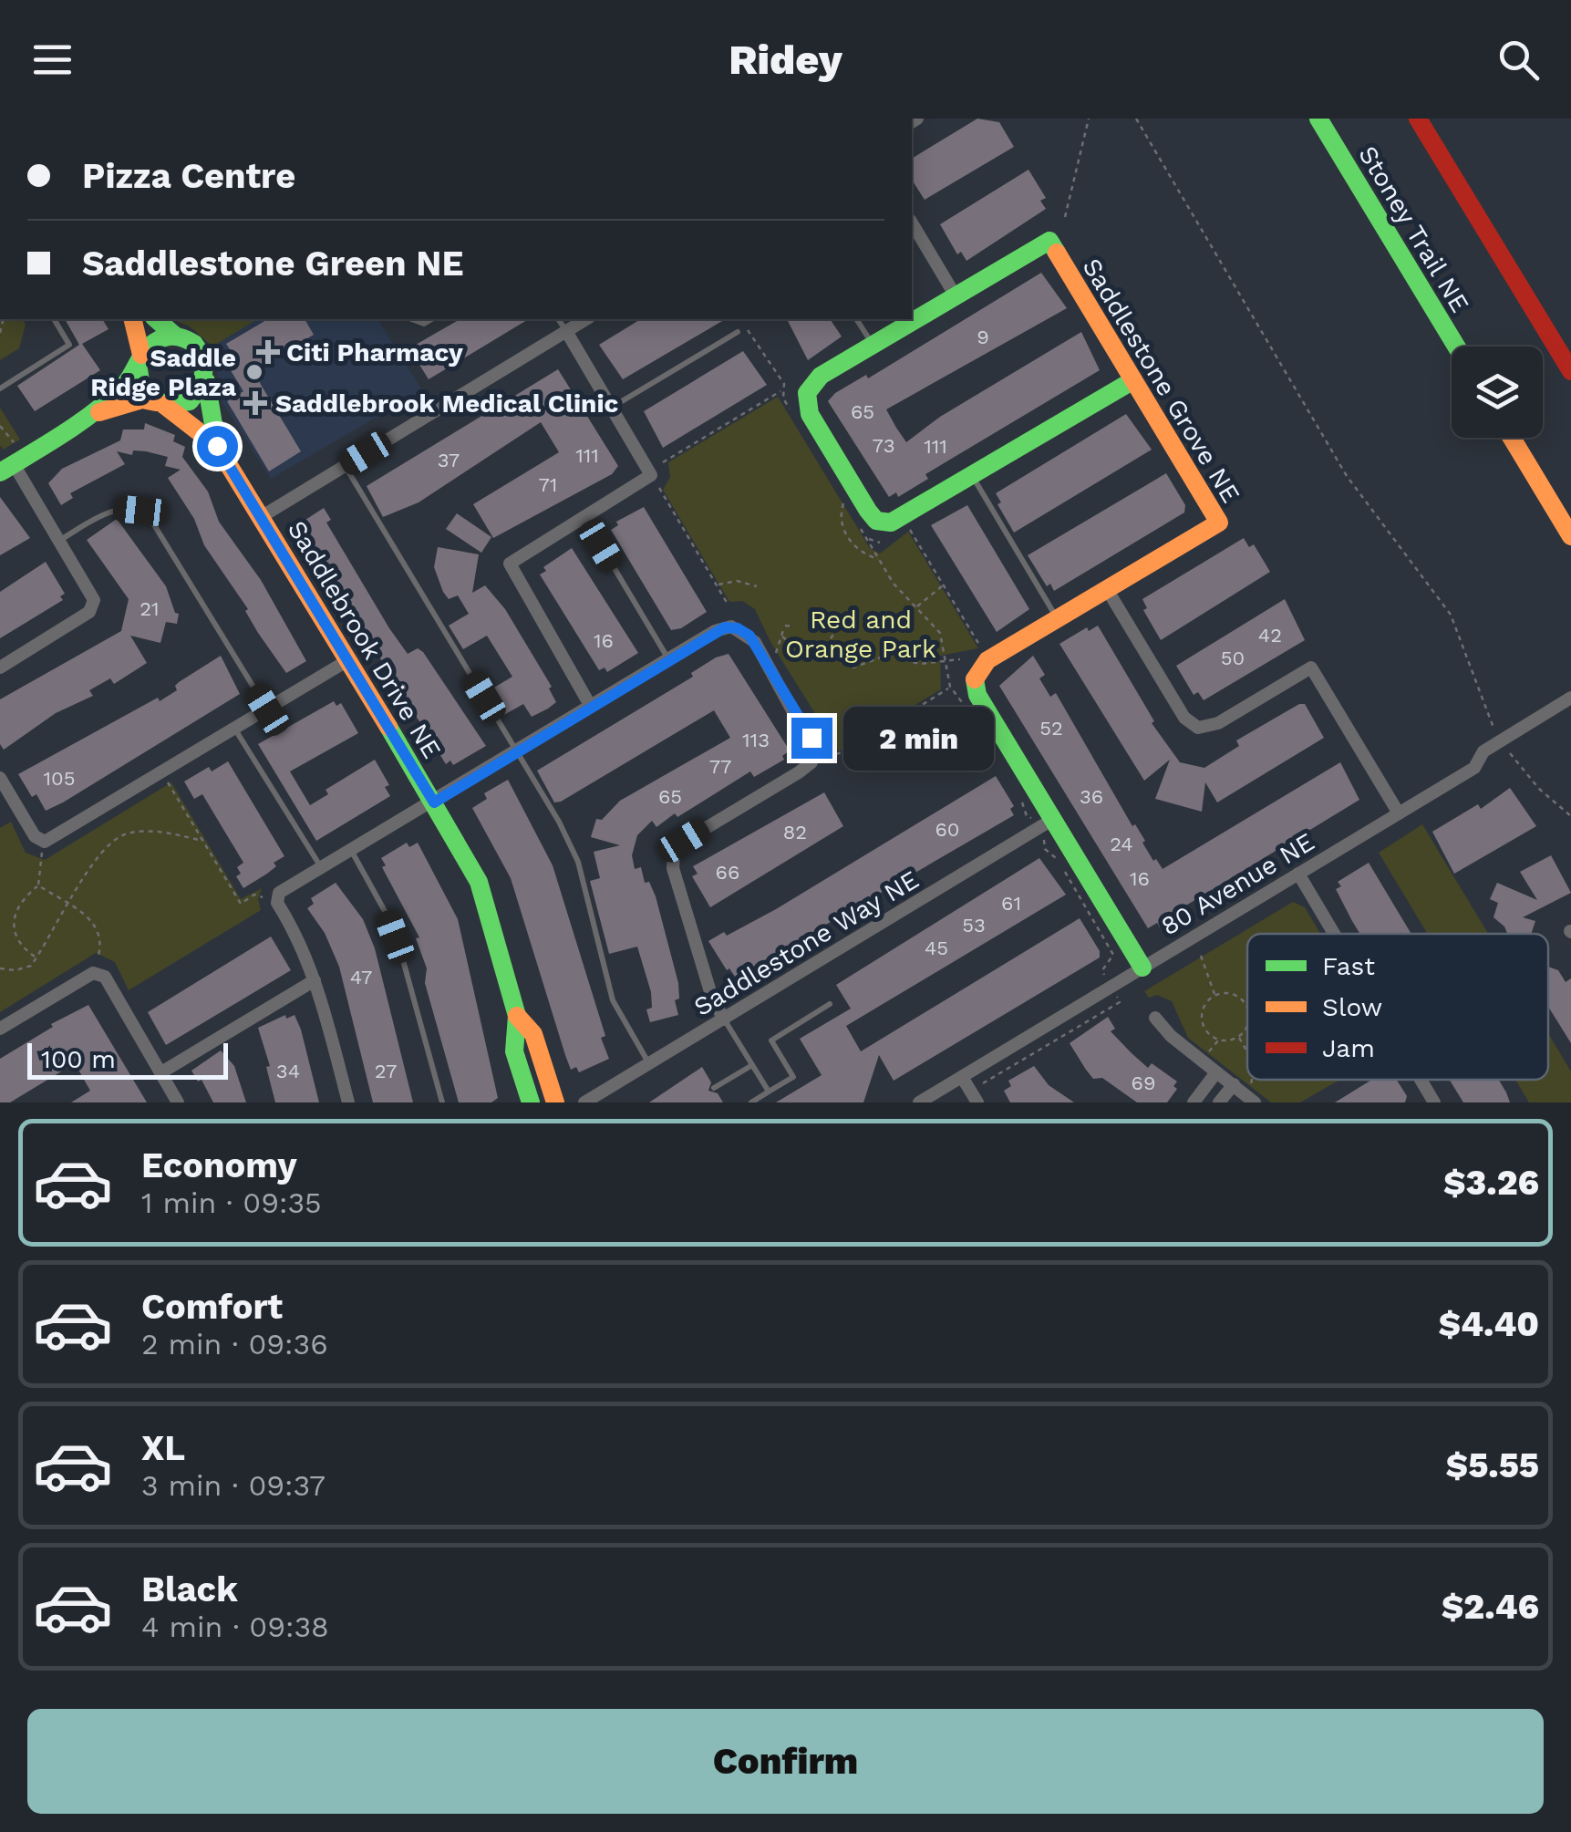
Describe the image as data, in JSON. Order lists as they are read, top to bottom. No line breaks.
{"streets":{"main road":["Stoney Trail NE","Saddlestone Grove NE","Saddlebrook Drive NE"],"street":["80 Avenue NE","Saddlestone Way NE"]},"crossings":[["Saddlestone Grove NE","80 Avenue NE"],["Saddlestone Grove NE","Saddlestone Way NE"]],"parks":["Red and Orange Park"],"places":{"health":["Citi Pharmacy","Saddlebrook Medical Clinic"],"other":["Saddle Ridge Plaza"]},"house_numbers":["9","65","73","111","111","37","71","21","42","16","50","52","113","77","105","65","36","60","82","24","66","16","61","53","45","47","34","27","69"],"legend":["Fast","Slow","Jam"],"scale_bar":"100 m","page":{"header":"Ridey","banner":["Pizza Centre","Saddlestone Green NE"],"bubble":"2 min","scale":"100 m","list":[{"name":"Economy","note":"1 min · 09:35","value":"$3.26"},{"name":"Comfort","note":"2 min · 09:36","value":"$4.40"},{"name":"XL","note":"3 min · 09:37","value":"$5.55"},{"name":"Black","note":"4 min · 09:38","value":"$2.46"}],"buttons":"Confirm"}}
